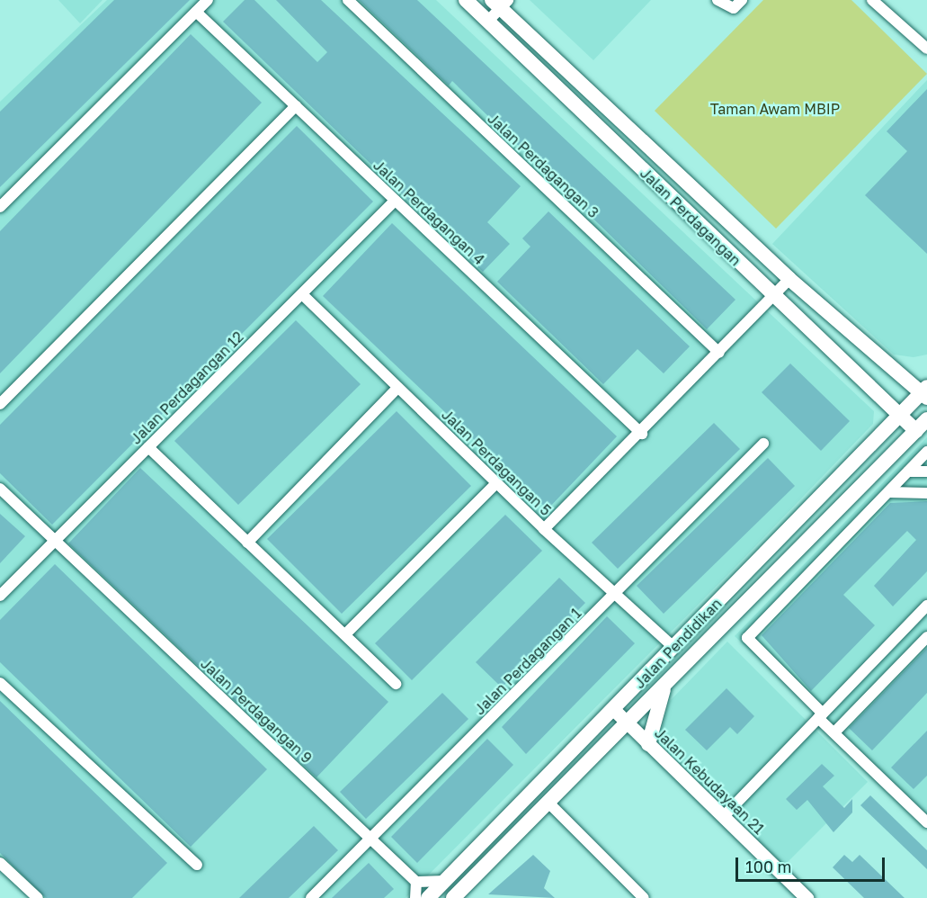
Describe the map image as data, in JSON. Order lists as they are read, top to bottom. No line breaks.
{"streets":{"main road":["Jalan Perdagangan","Jalan Pendidikan"],"street":["Jalan Perdagangan 3","Jalan Perdagangan 4","Jalan Perdagangan 12","Jalan Perdagangan 5","Jalan Perdagangan 1","Jalan Perdagangan 9","Jalan Kebudayaan 21"]},"crossings":[["Jalan Perdagangan 4","Jalan Perdagangan 12"],["Jalan Perdagangan","Jalan Pendidikan"],["Jalan Perdagangan 12","Jalan Perdagangan 5"],["Jalan Perdagangan 12","Jalan Perdagangan 9"],["Jalan Perdagangan 5","Jalan Pendidikan"],["Jalan Perdagangan 5","Jalan Perdagangan 1"],["Jalan Pendidikan","Jalan Kebudayaan 21"],["Jalan Perdagangan 1","Jalan Perdagangan 9"]],"parks":["Taman Awam MBIP"],"scale_bar":"100 m"}
